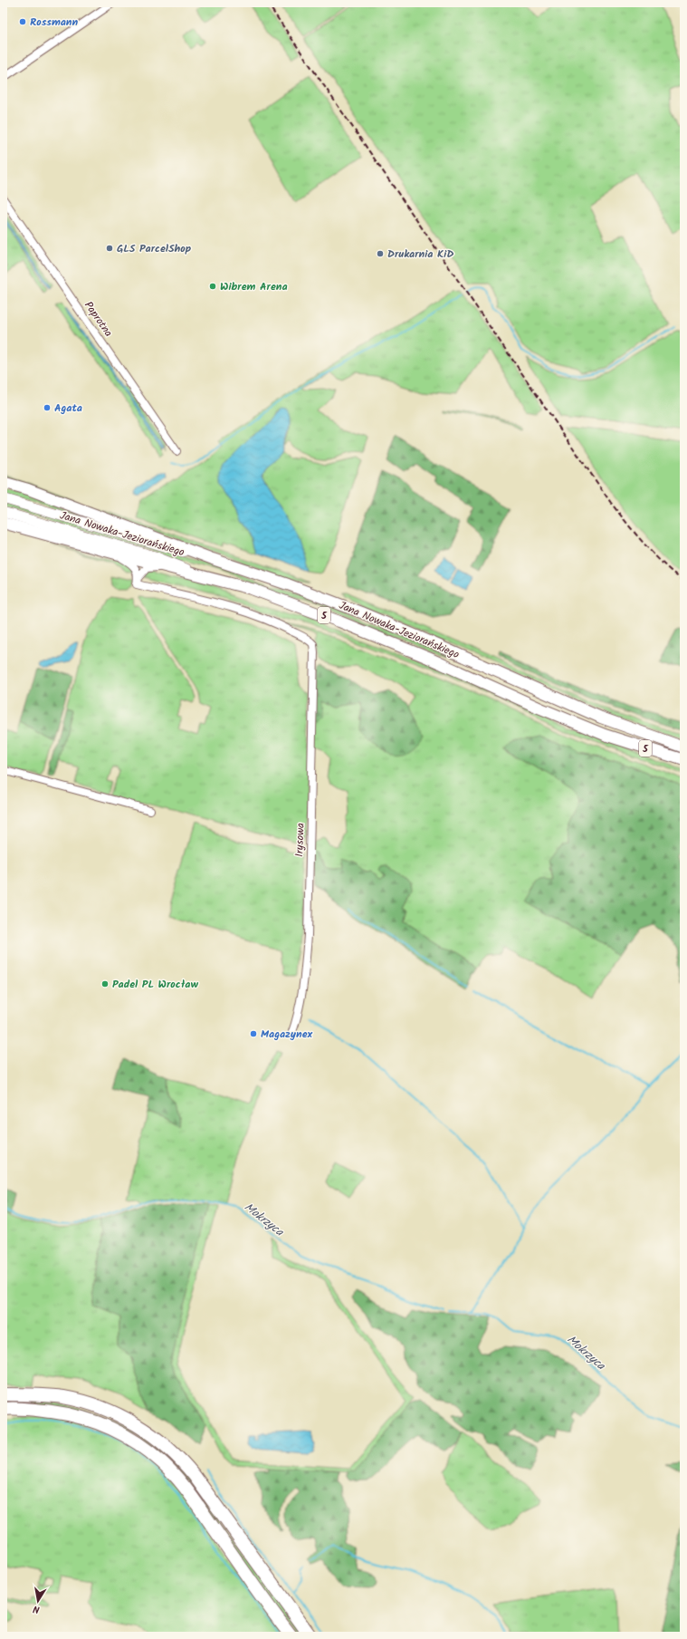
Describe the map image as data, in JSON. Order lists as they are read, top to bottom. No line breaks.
{"streets":{"main road":["Jana Nowaka-Jeziorańskiego","5"],"street":["Paprotna","Irysowa"]},"crossings":[["Jana Nowaka-Jeziorańskiego","5"]],"water":["Mokrzyca"],"places":["Rossmann","GLS ParcelShop","Drukarnia KiD","Wibrem Arena","Agata","Padel PL Wrocław","Magazynex"],"north":"bottom"}
